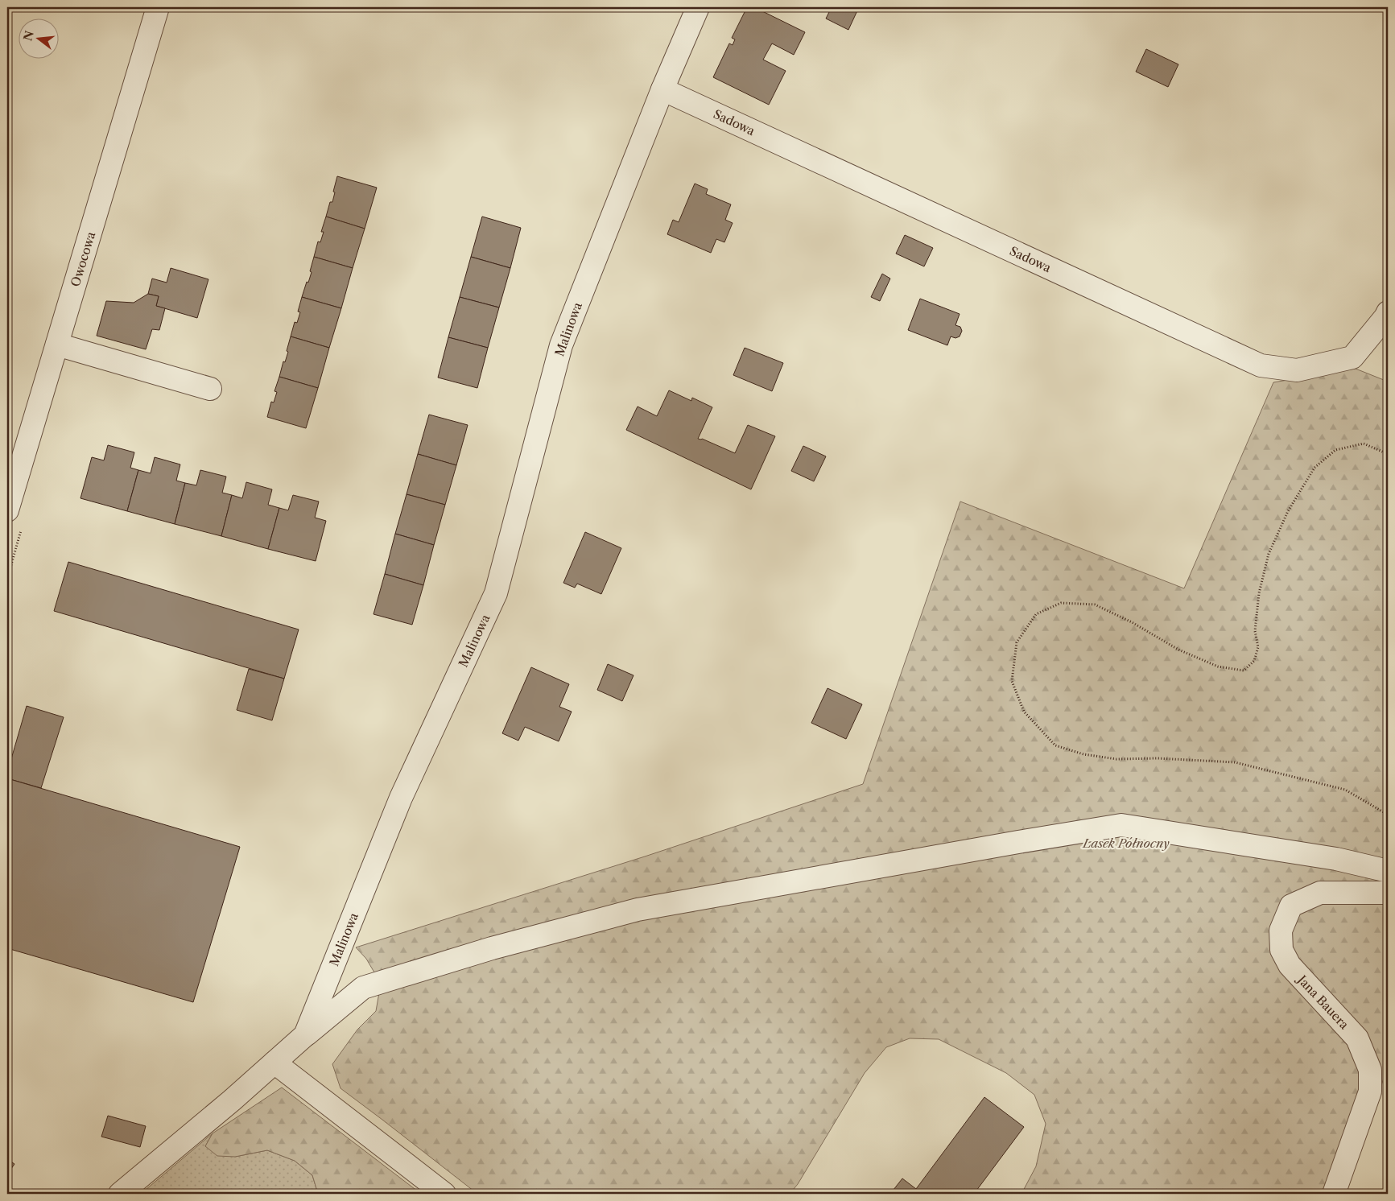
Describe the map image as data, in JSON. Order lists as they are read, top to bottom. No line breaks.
{"streets":{"street":["Sadowa","Owocowa","Malinowa","Jana Bauera"]},"crossings":[["Sadowa","Malinowa"]],"parks":["Lasek Północny"],"north":"left"}
